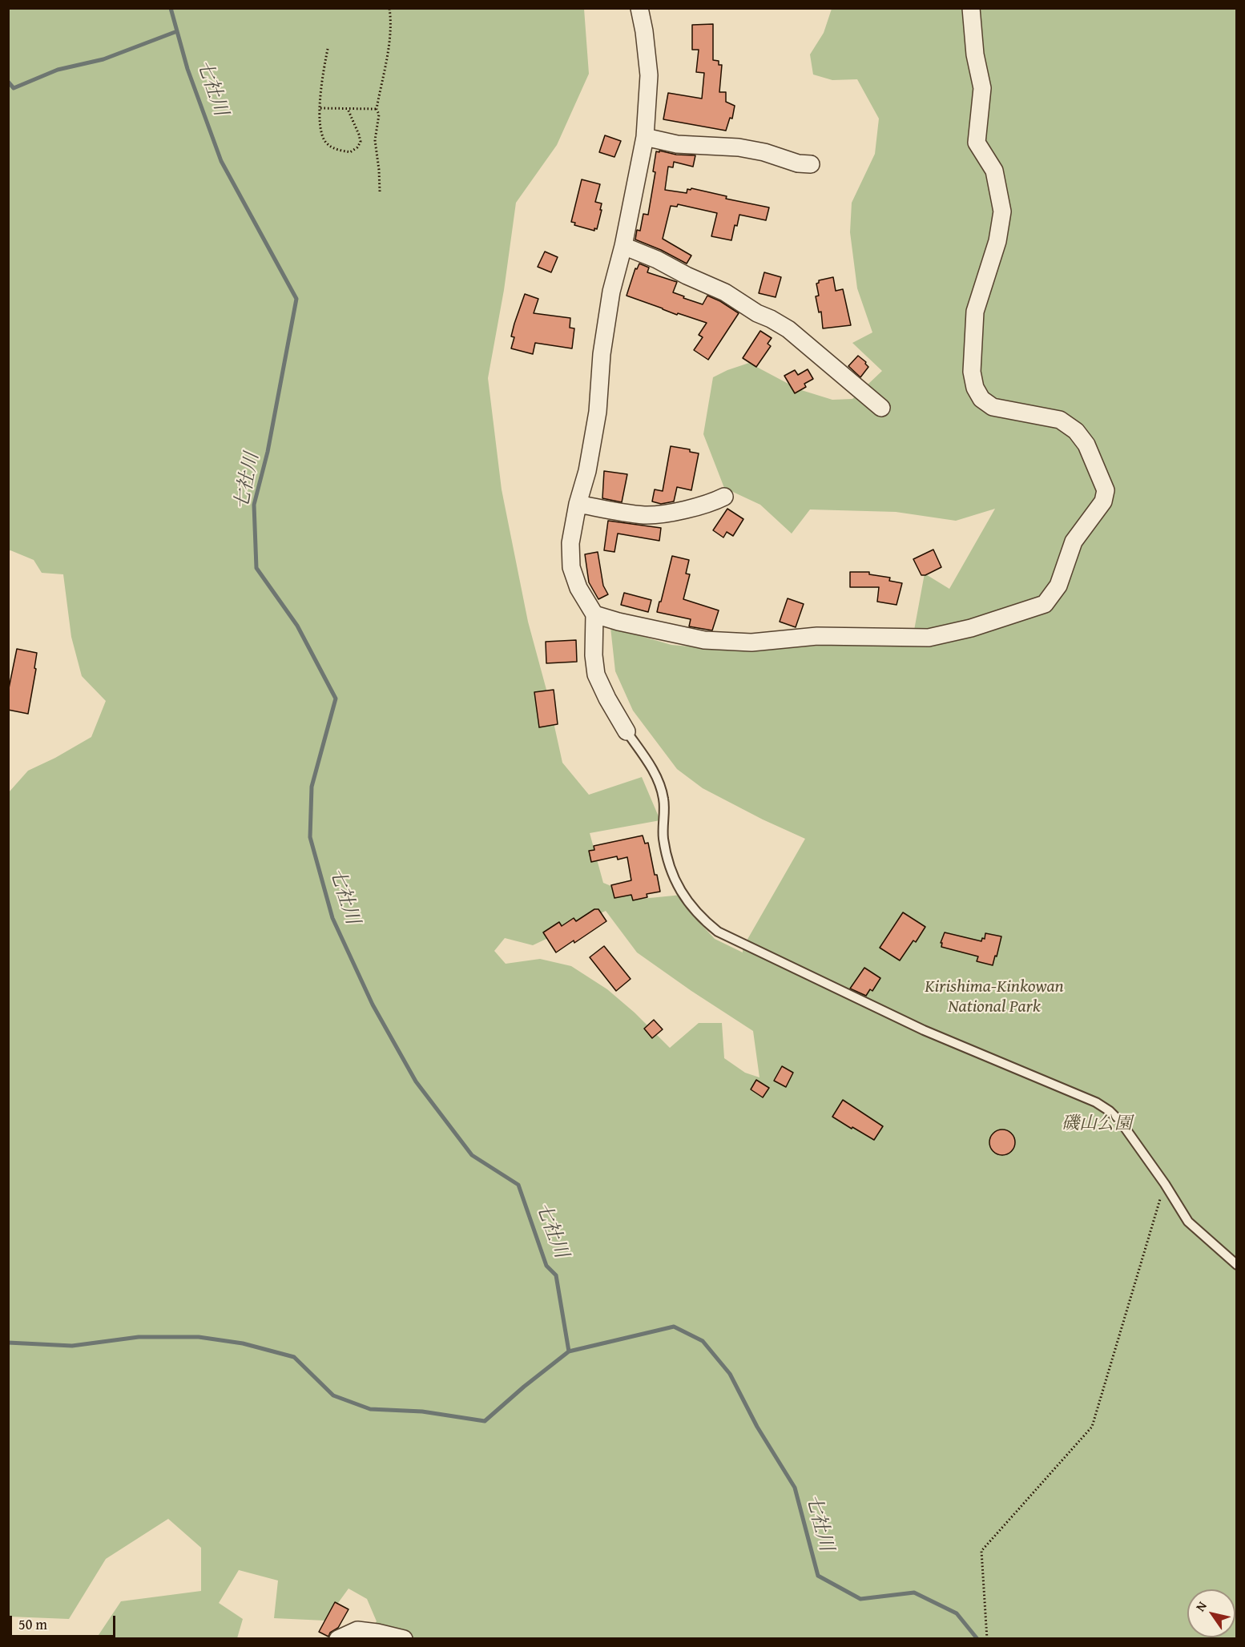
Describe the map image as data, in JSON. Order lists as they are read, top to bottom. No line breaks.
{"water":["七社川"],"parks":["Kirishima-Kinkowan National Park","磯山公園"],"scale_bar":"50 m","north":"top left"}
